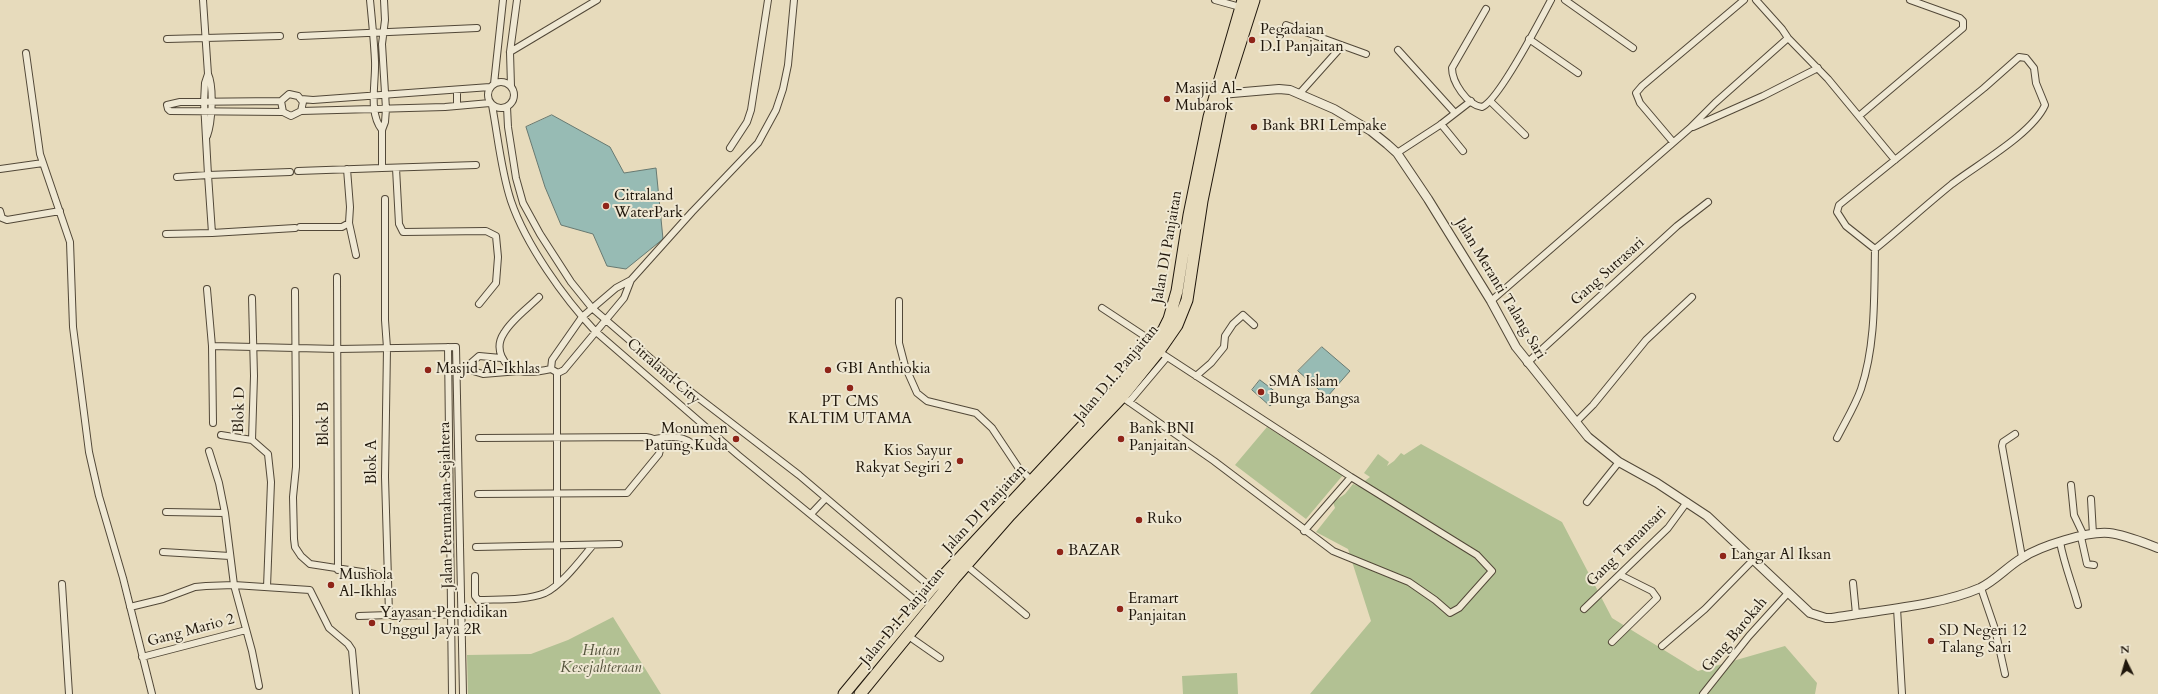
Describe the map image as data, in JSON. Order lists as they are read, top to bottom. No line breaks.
{"streets":{"highway":["Jalan DI Panjaitan","Jalan D.I. Panjaitan"],"street":["Gang Sutrasari","Jalan Meranti Talang Sari","Citraland City","Blok D","Blok B","Blok A","Jalan Perumahan Sejahtera","Gang Tamansari","Gang Mario 2","Gang Barokah"]},"crossings":[["Jalan DI Panjaitan","Jalan Meranti Talang Sari"],["Jalan DI Panjaitan","Citraland City"],["Jalan DI Panjaitan","Jalan D.I. Panjaitan"],["Gang Sutrasari","Jalan Meranti Talang Sari"],["Jalan Meranti Talang Sari","Gang Tamansari"],["Jalan Meranti Talang Sari","Gang Barokah"],["Citraland City","Jalan D.I. Panjaitan"]],"parks":["Hutan Kesejahteraan"],"places":["Pegadaian D.I Panjaitan","Masjid Al- Mubarok","Bank BRI Lempake","Citraland WaterPark","Masjid Al-Ikhlas","GBI Anthiokia","PT CMS KALTIM UTAMA","SMA Islam Bunga Bangsa","Monumen Patung Kuda","Bank BNI Panjaitan","Kios Sayur Rakyat Segiri 2","Ruko","BAZAR","Langar Al Iksan","Mushola Al-Ikhlas","Eramart Panjaitan","Yayasan Pendidikan Unggul Jaya 2R","SD Negeri 12 Talang Sari"],"north":"top"}
